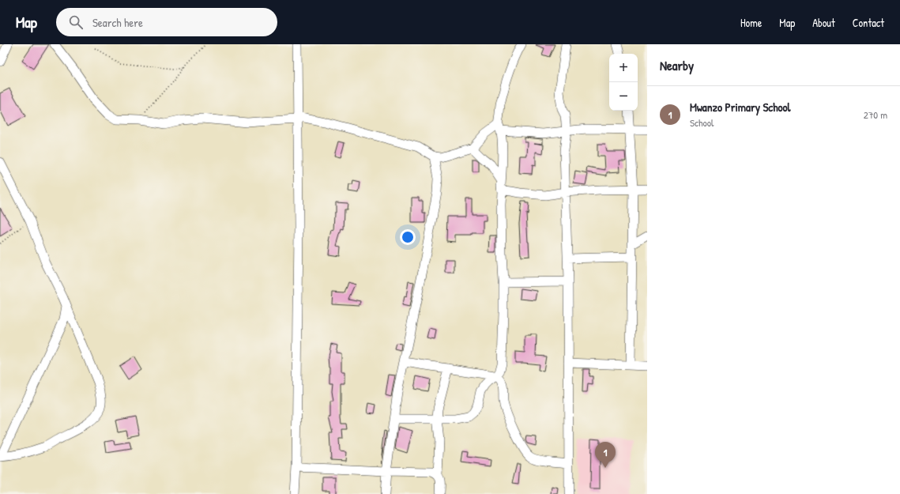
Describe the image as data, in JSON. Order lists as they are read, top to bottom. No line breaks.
{"page":{"header":"Map","search":"Search here","nav":["Home","Map","About","Contact"],"heading":"Nearby","map_buttons":["+","−"],"list":[{"mark":"1","name":"Mwanzo Primary School","note":"School","value":"270 m"}],"pins":"1"}}
